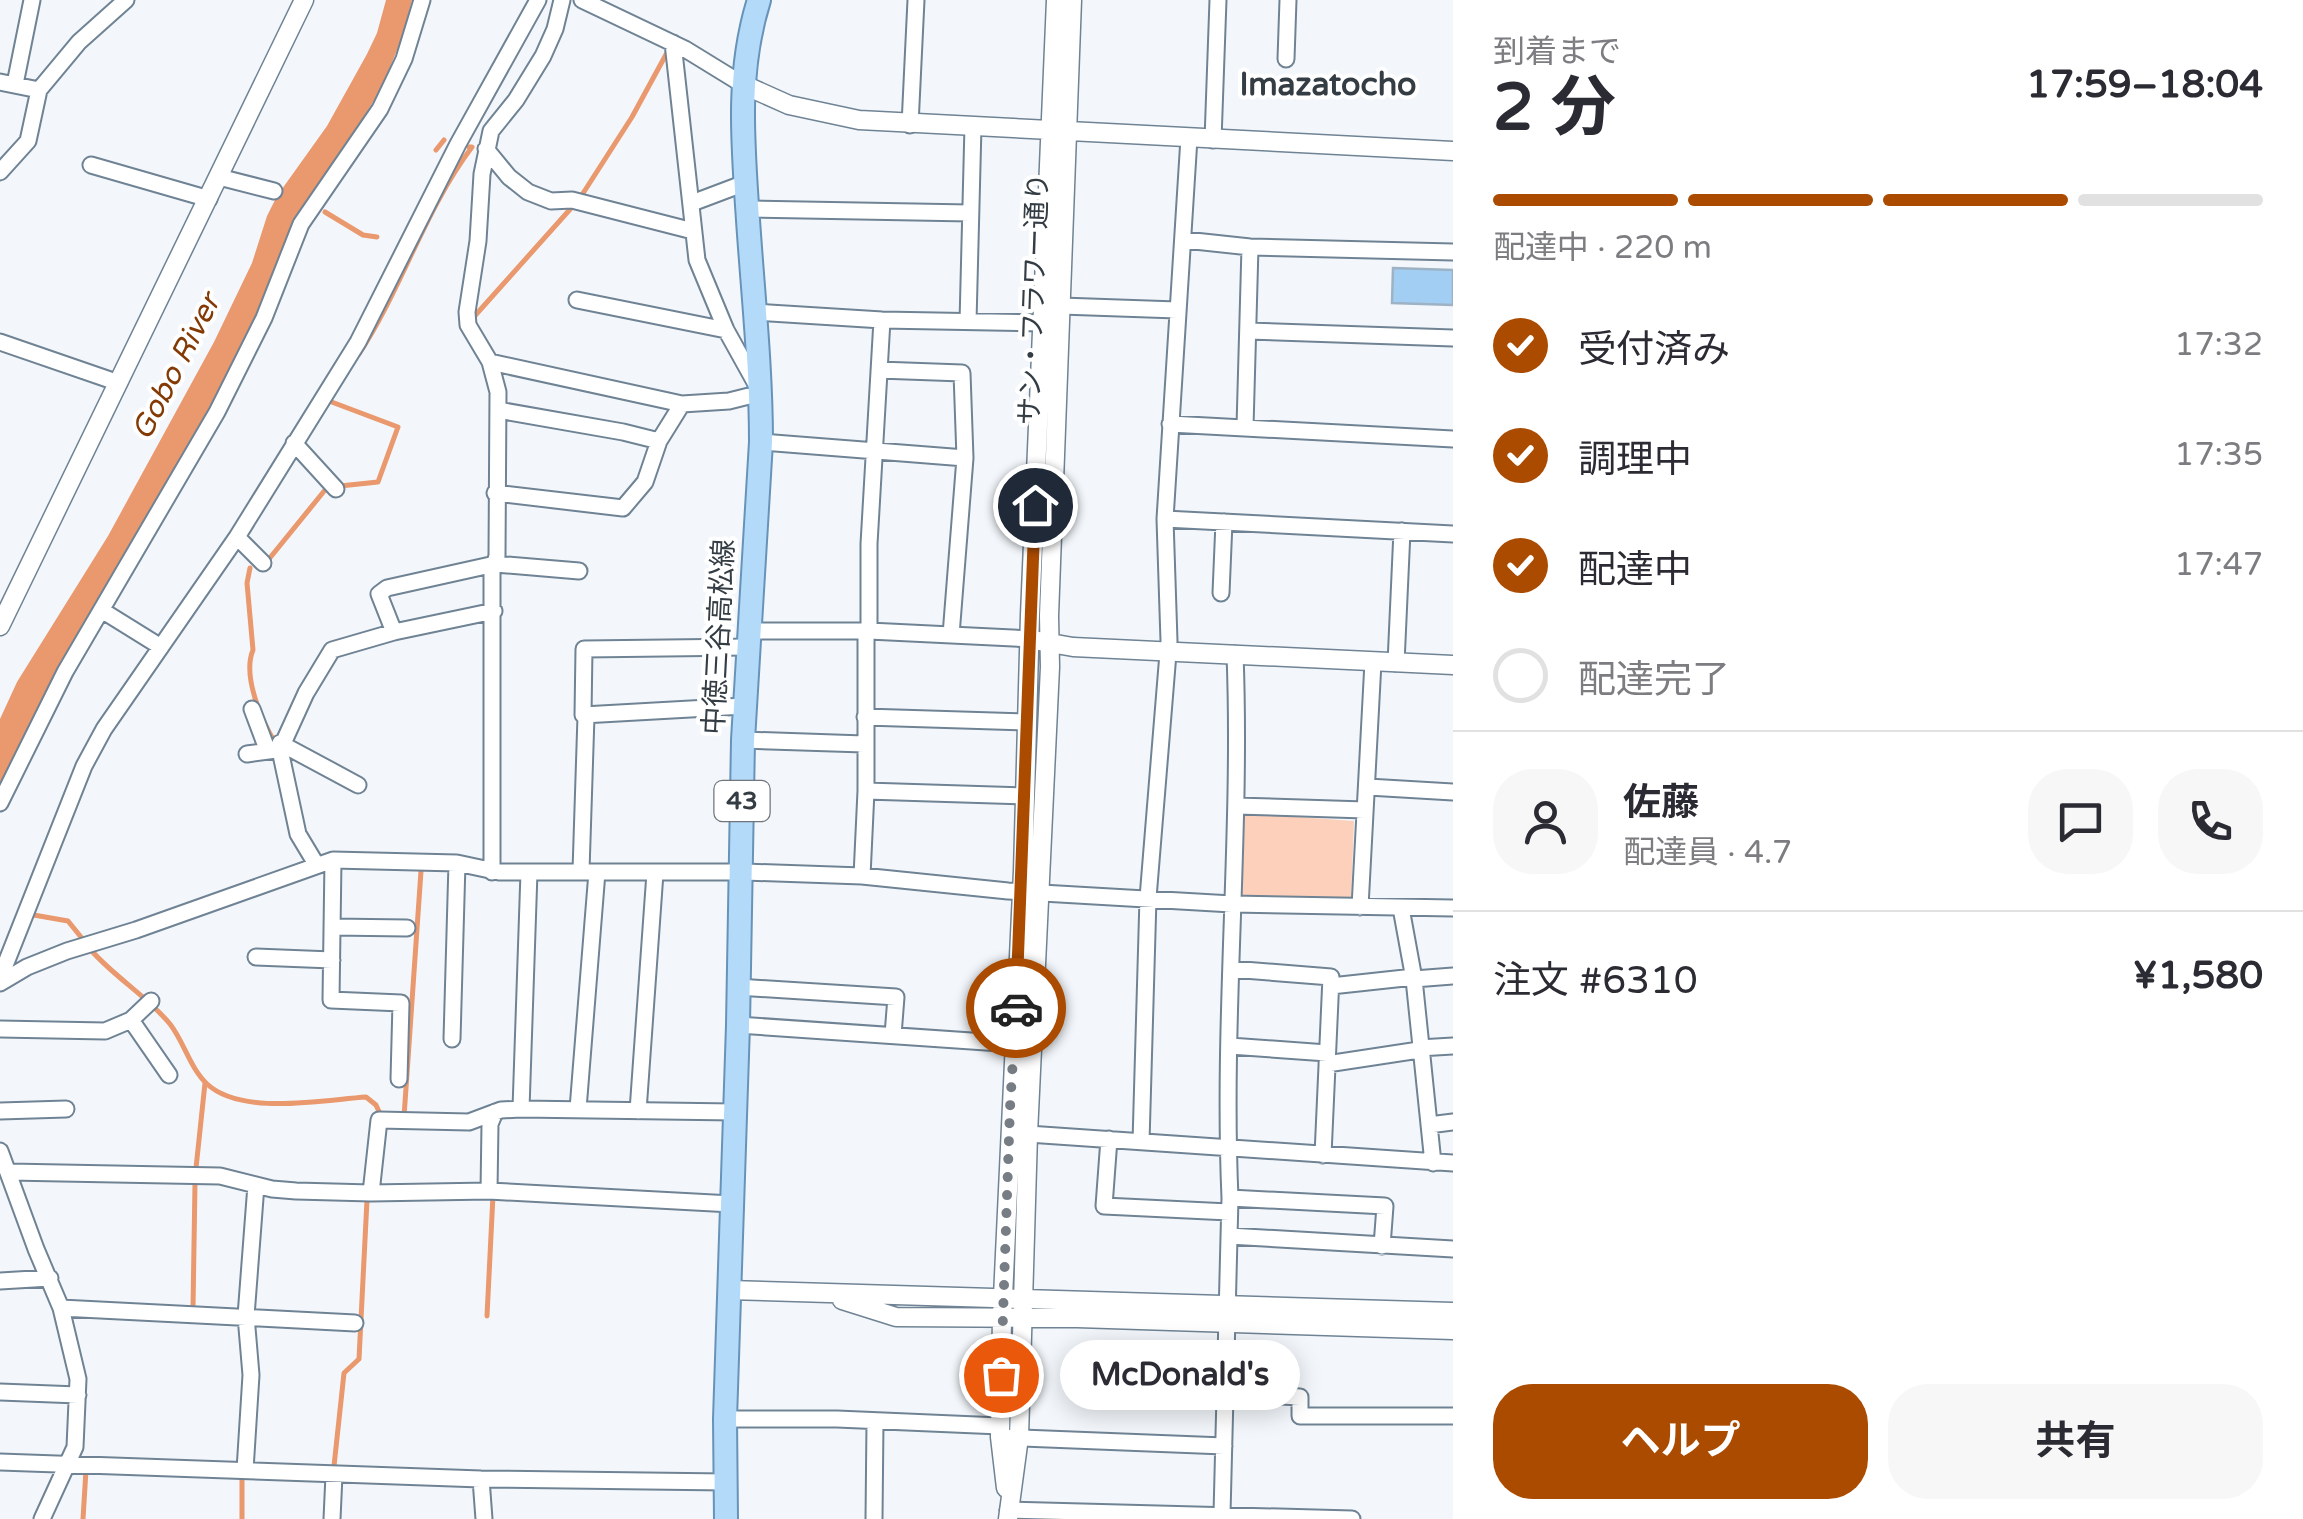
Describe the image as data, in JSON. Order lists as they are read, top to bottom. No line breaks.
{"streets":{"main road":["中徳三谷高松線","43"],"street":["サン・フラワー通り"]},"districts":["Imazatocho"],"water":["Gobo River"],"places":["McDonald's"],"page":{"heading":["2 分","到着まで","17:59–18:04"],"panel":["佐藤","配達員 · 4.7","注文 #6310","¥1,580"],"bar":"配達中 · 220 m","list":[["受付済み","17:32"],["調理中","17:35"],["配達中","17:47"],"配達完了"],"bubble":"McDonald's","buttons":["ヘルプ","共有"]}}
